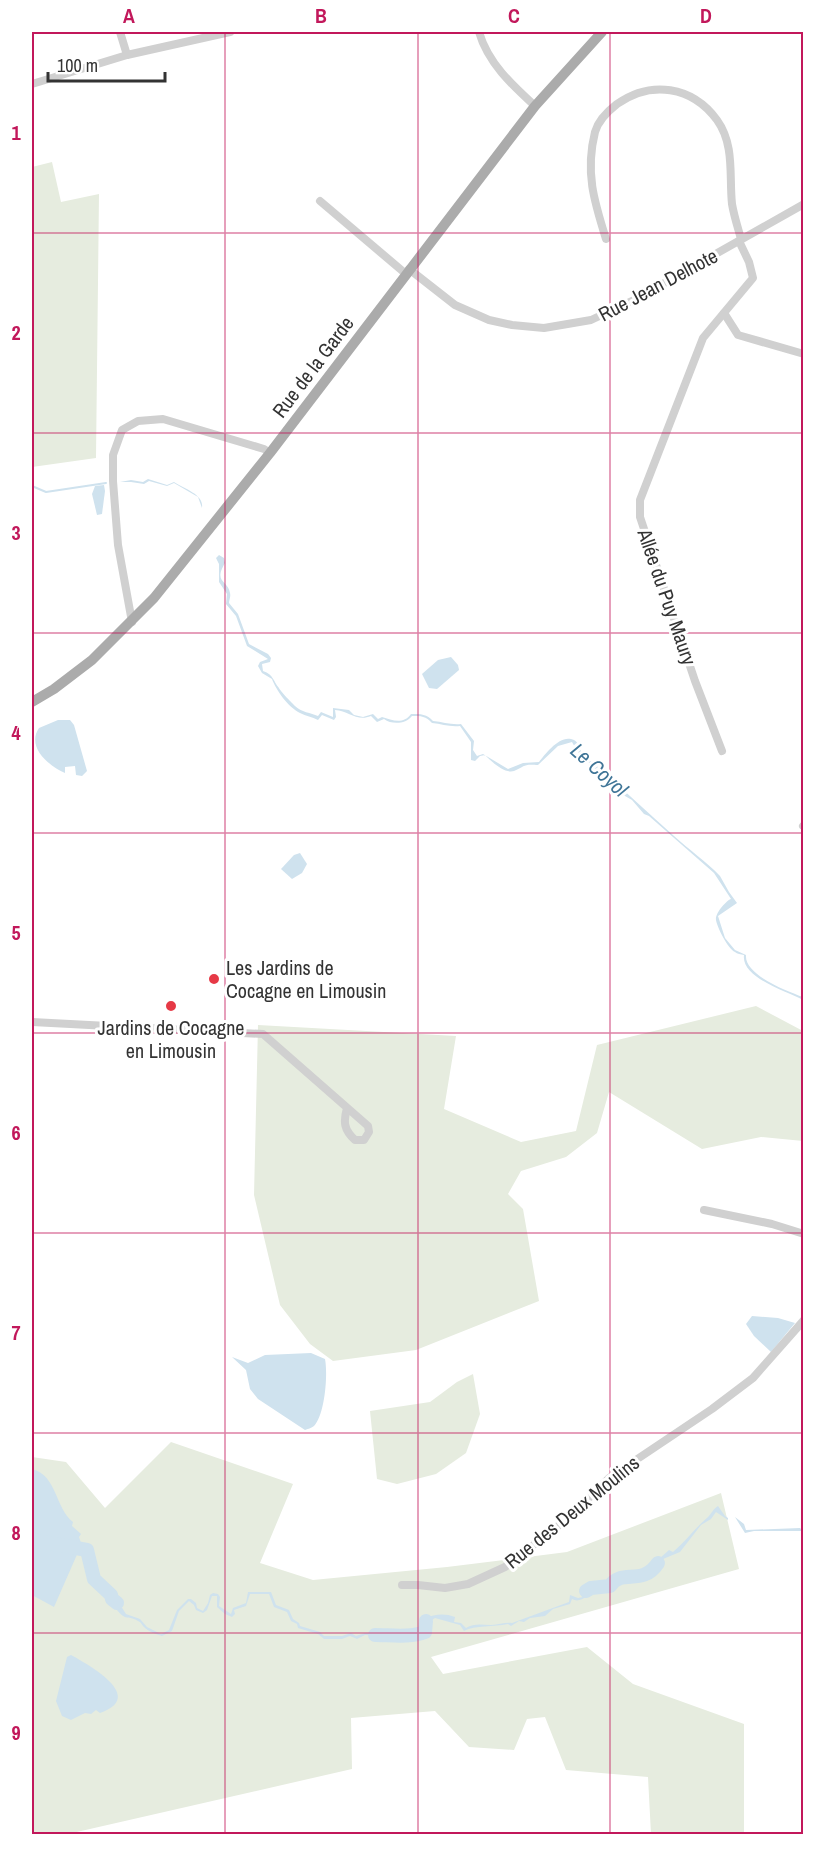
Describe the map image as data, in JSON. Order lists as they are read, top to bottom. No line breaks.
{"streets":{"main road":["Rue de la Garde"],"street":["Rue Jean Delhote","Allée du Puy Maury","Rue des Deux Moulins"]},"crossings":[["Rue Jean Delhote","Rue de la Garde"],["Rue Jean Delhote","Allée du Puy Maury"]],"water":["Le Coyol"],"places":["Les Jardins de Cocagne en Limousin","Jardins de Cocagne en Limousin"],"scale_bar":"100 m","grid":{"columns":["A","B","C","D"],"rows":["1","2","3","4","5","6","7","8","9"]}}
